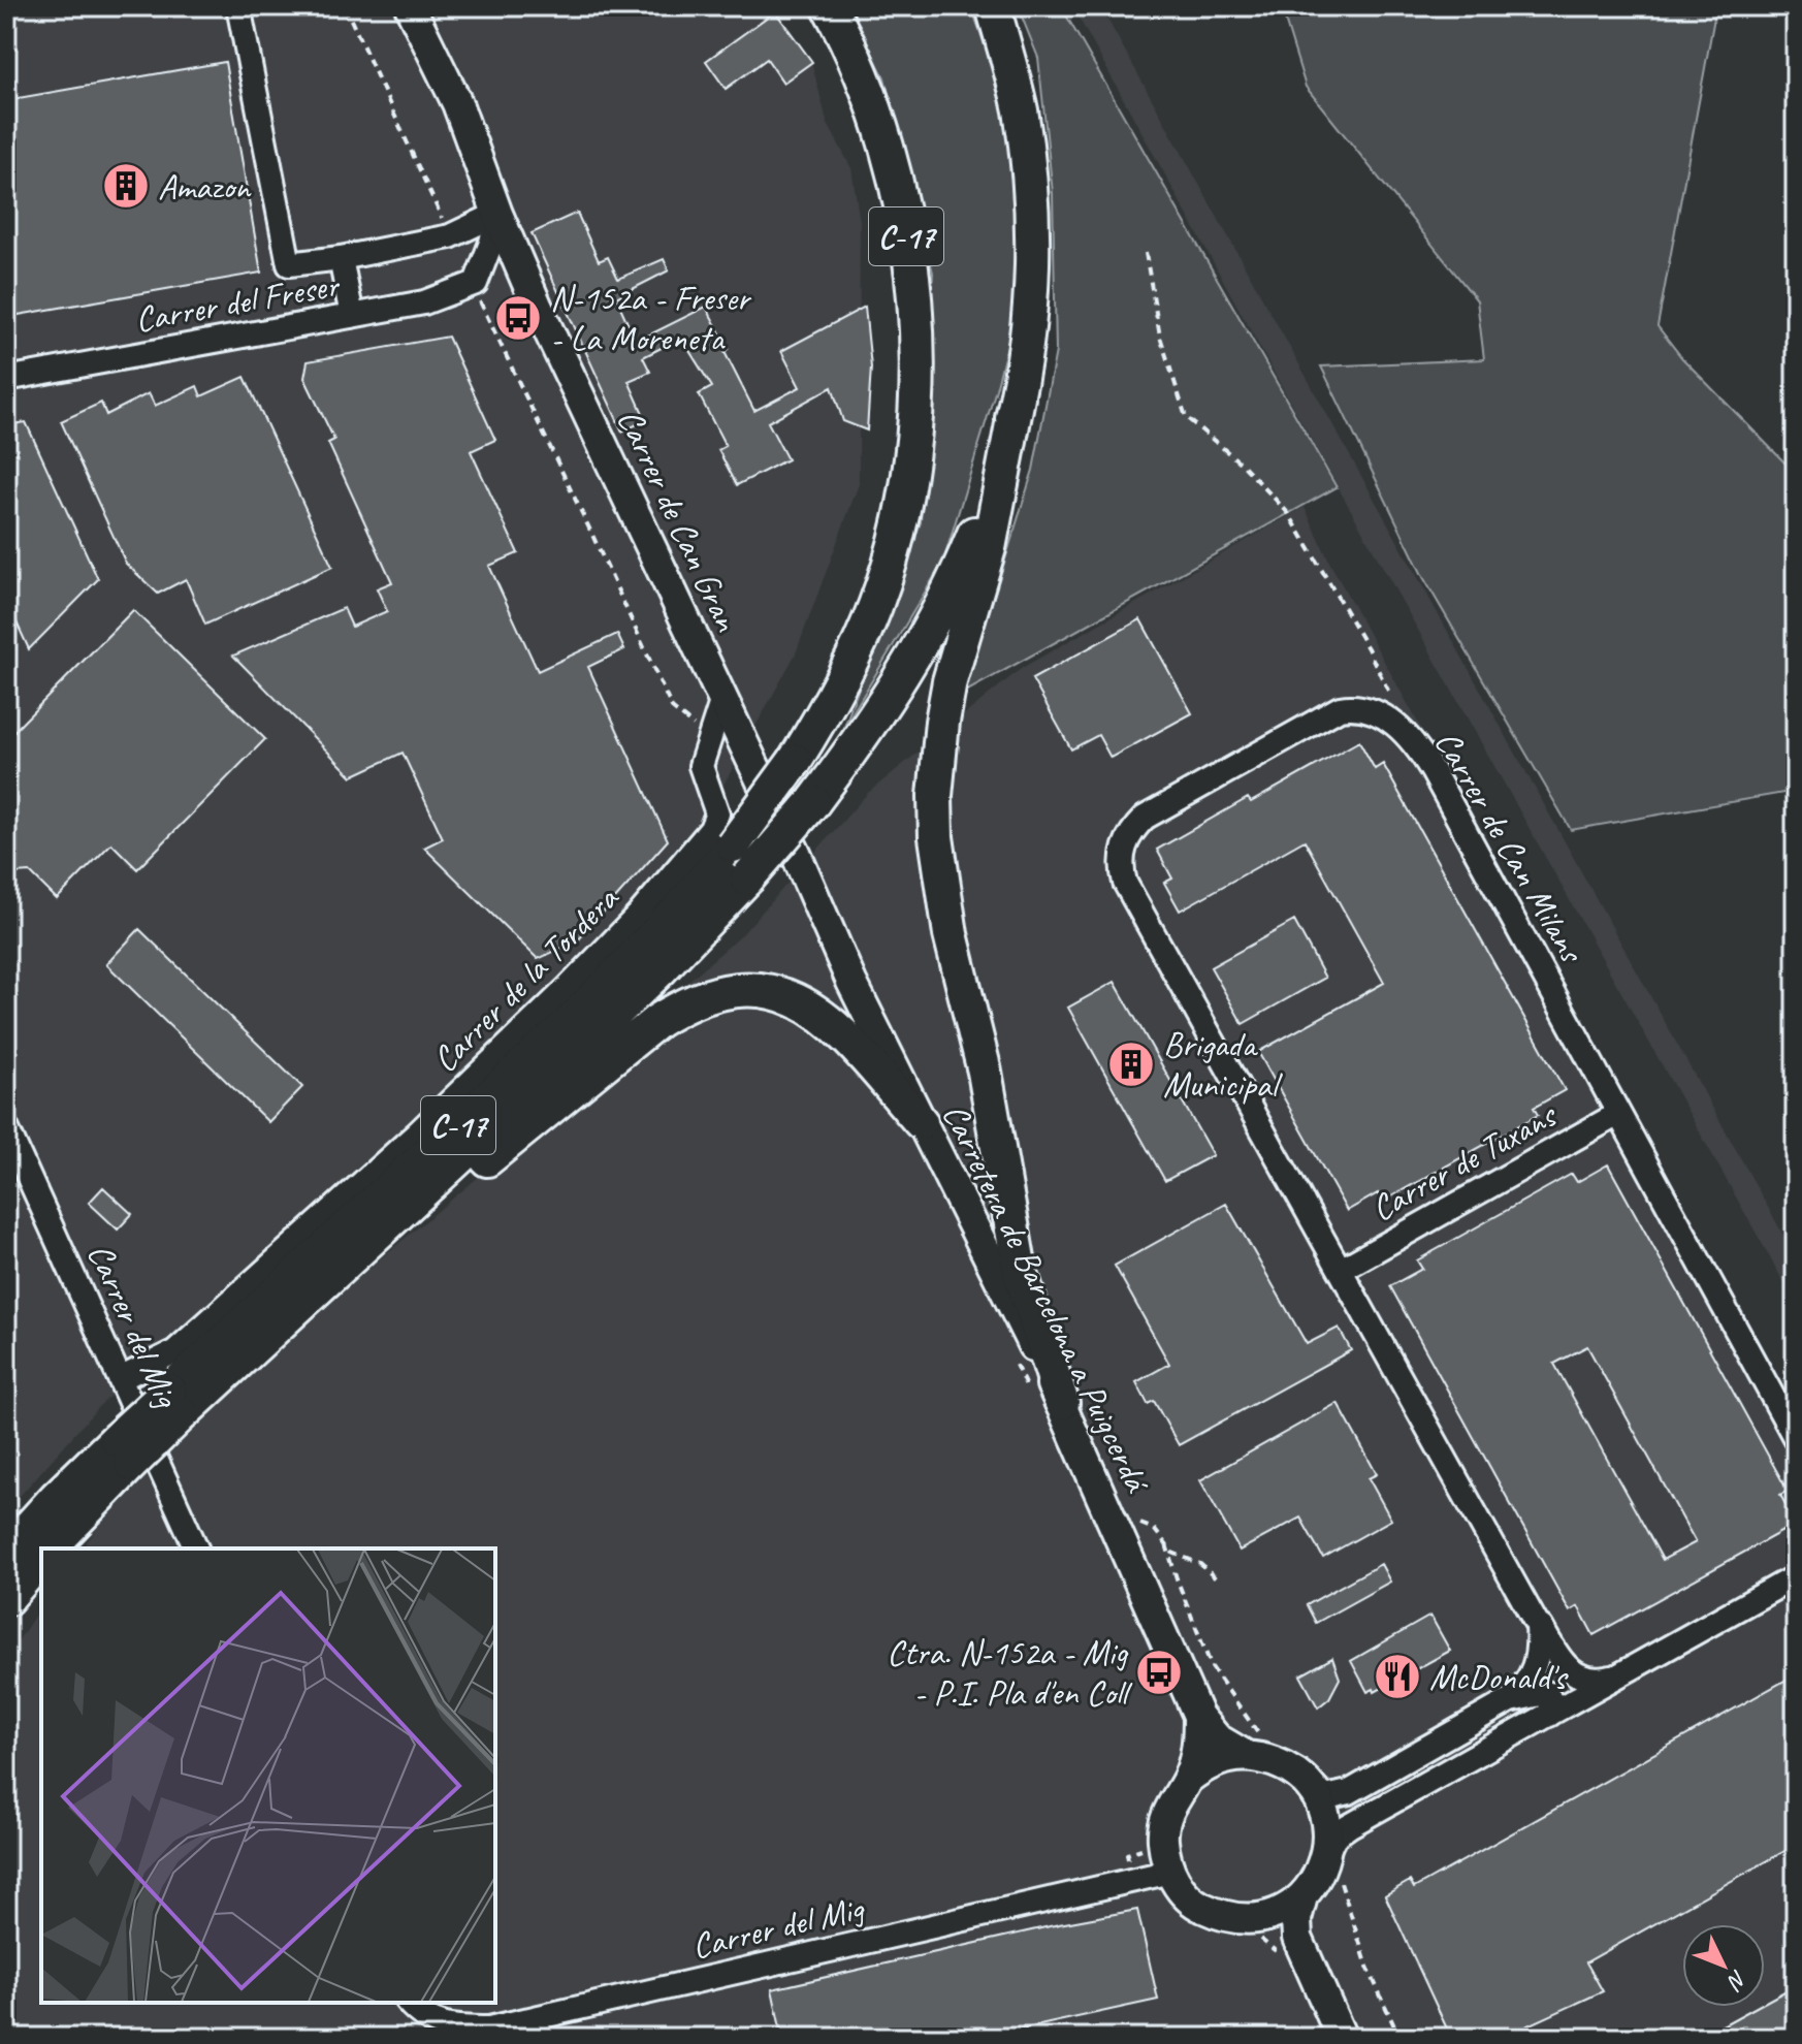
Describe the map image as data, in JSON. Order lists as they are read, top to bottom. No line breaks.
{"streets":{"highway":["C-17"],"main road":["Carrer de Can Gran","Carretera de Barcelona a Puigcerdá"],"street":["Carrer del Freser","Carrer de Can Milans","Carrer de la Tordera","Carrer de Tuxans","Carrer del Mig"]},"crossings":[["Carrer del Freser","Carrer de Can Gran"],["Carrer de Can Gran","Carrer de la Tordera"],["Carrer de Can Gran","Carretera de Barcelona a Puigcerdá"],["Carrer de Can Milans","Carrer de Tuxans"],["Carrer de Can Milans","Carretera de Barcelona a Puigcerdá"],["Carrer de Can Milans","Carrer del Mig"],["Carrer de la Tordera","Carrer del Mig"],["Carretera de Barcelona a Puigcerdá","Carrer del Mig"]],"places":{"building":["Amazon","Brigada Municipal"],"bus stop":["N-152a - Freser - La Moreneta","Ctra. N-152a - Mig - P.I. Pla d'en Coll"],"restaurant":["McDonald's"]},"north":"bottom right"}
